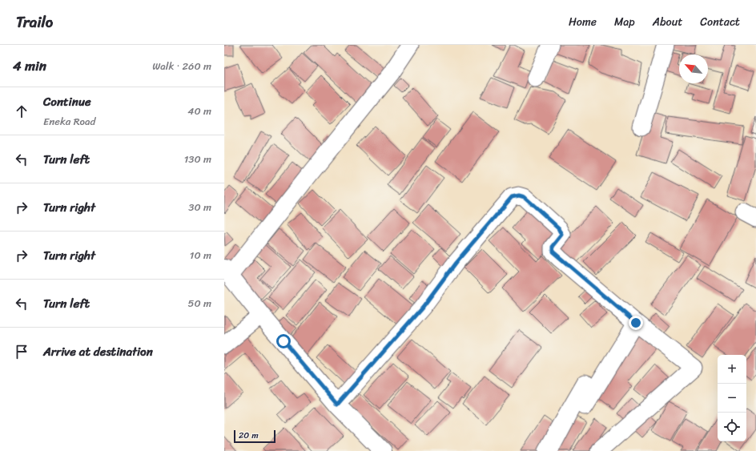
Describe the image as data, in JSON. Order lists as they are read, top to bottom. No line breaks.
{"scale_bar":"20 m","north":"top left","page":{"header":"Trailo","nav":["Home","Map","About","Contact"],"heading":["4 min","Walk · 260 m"],"list":[["Continue","Eneka Road","40 m"],["Turn left","130 m"],["Turn right","30 m"],["Turn right","10 m"],["Turn left","50 m"],"Arrive at destination"],"map_buttons":["+","−"],"scale":"20 m"}}
